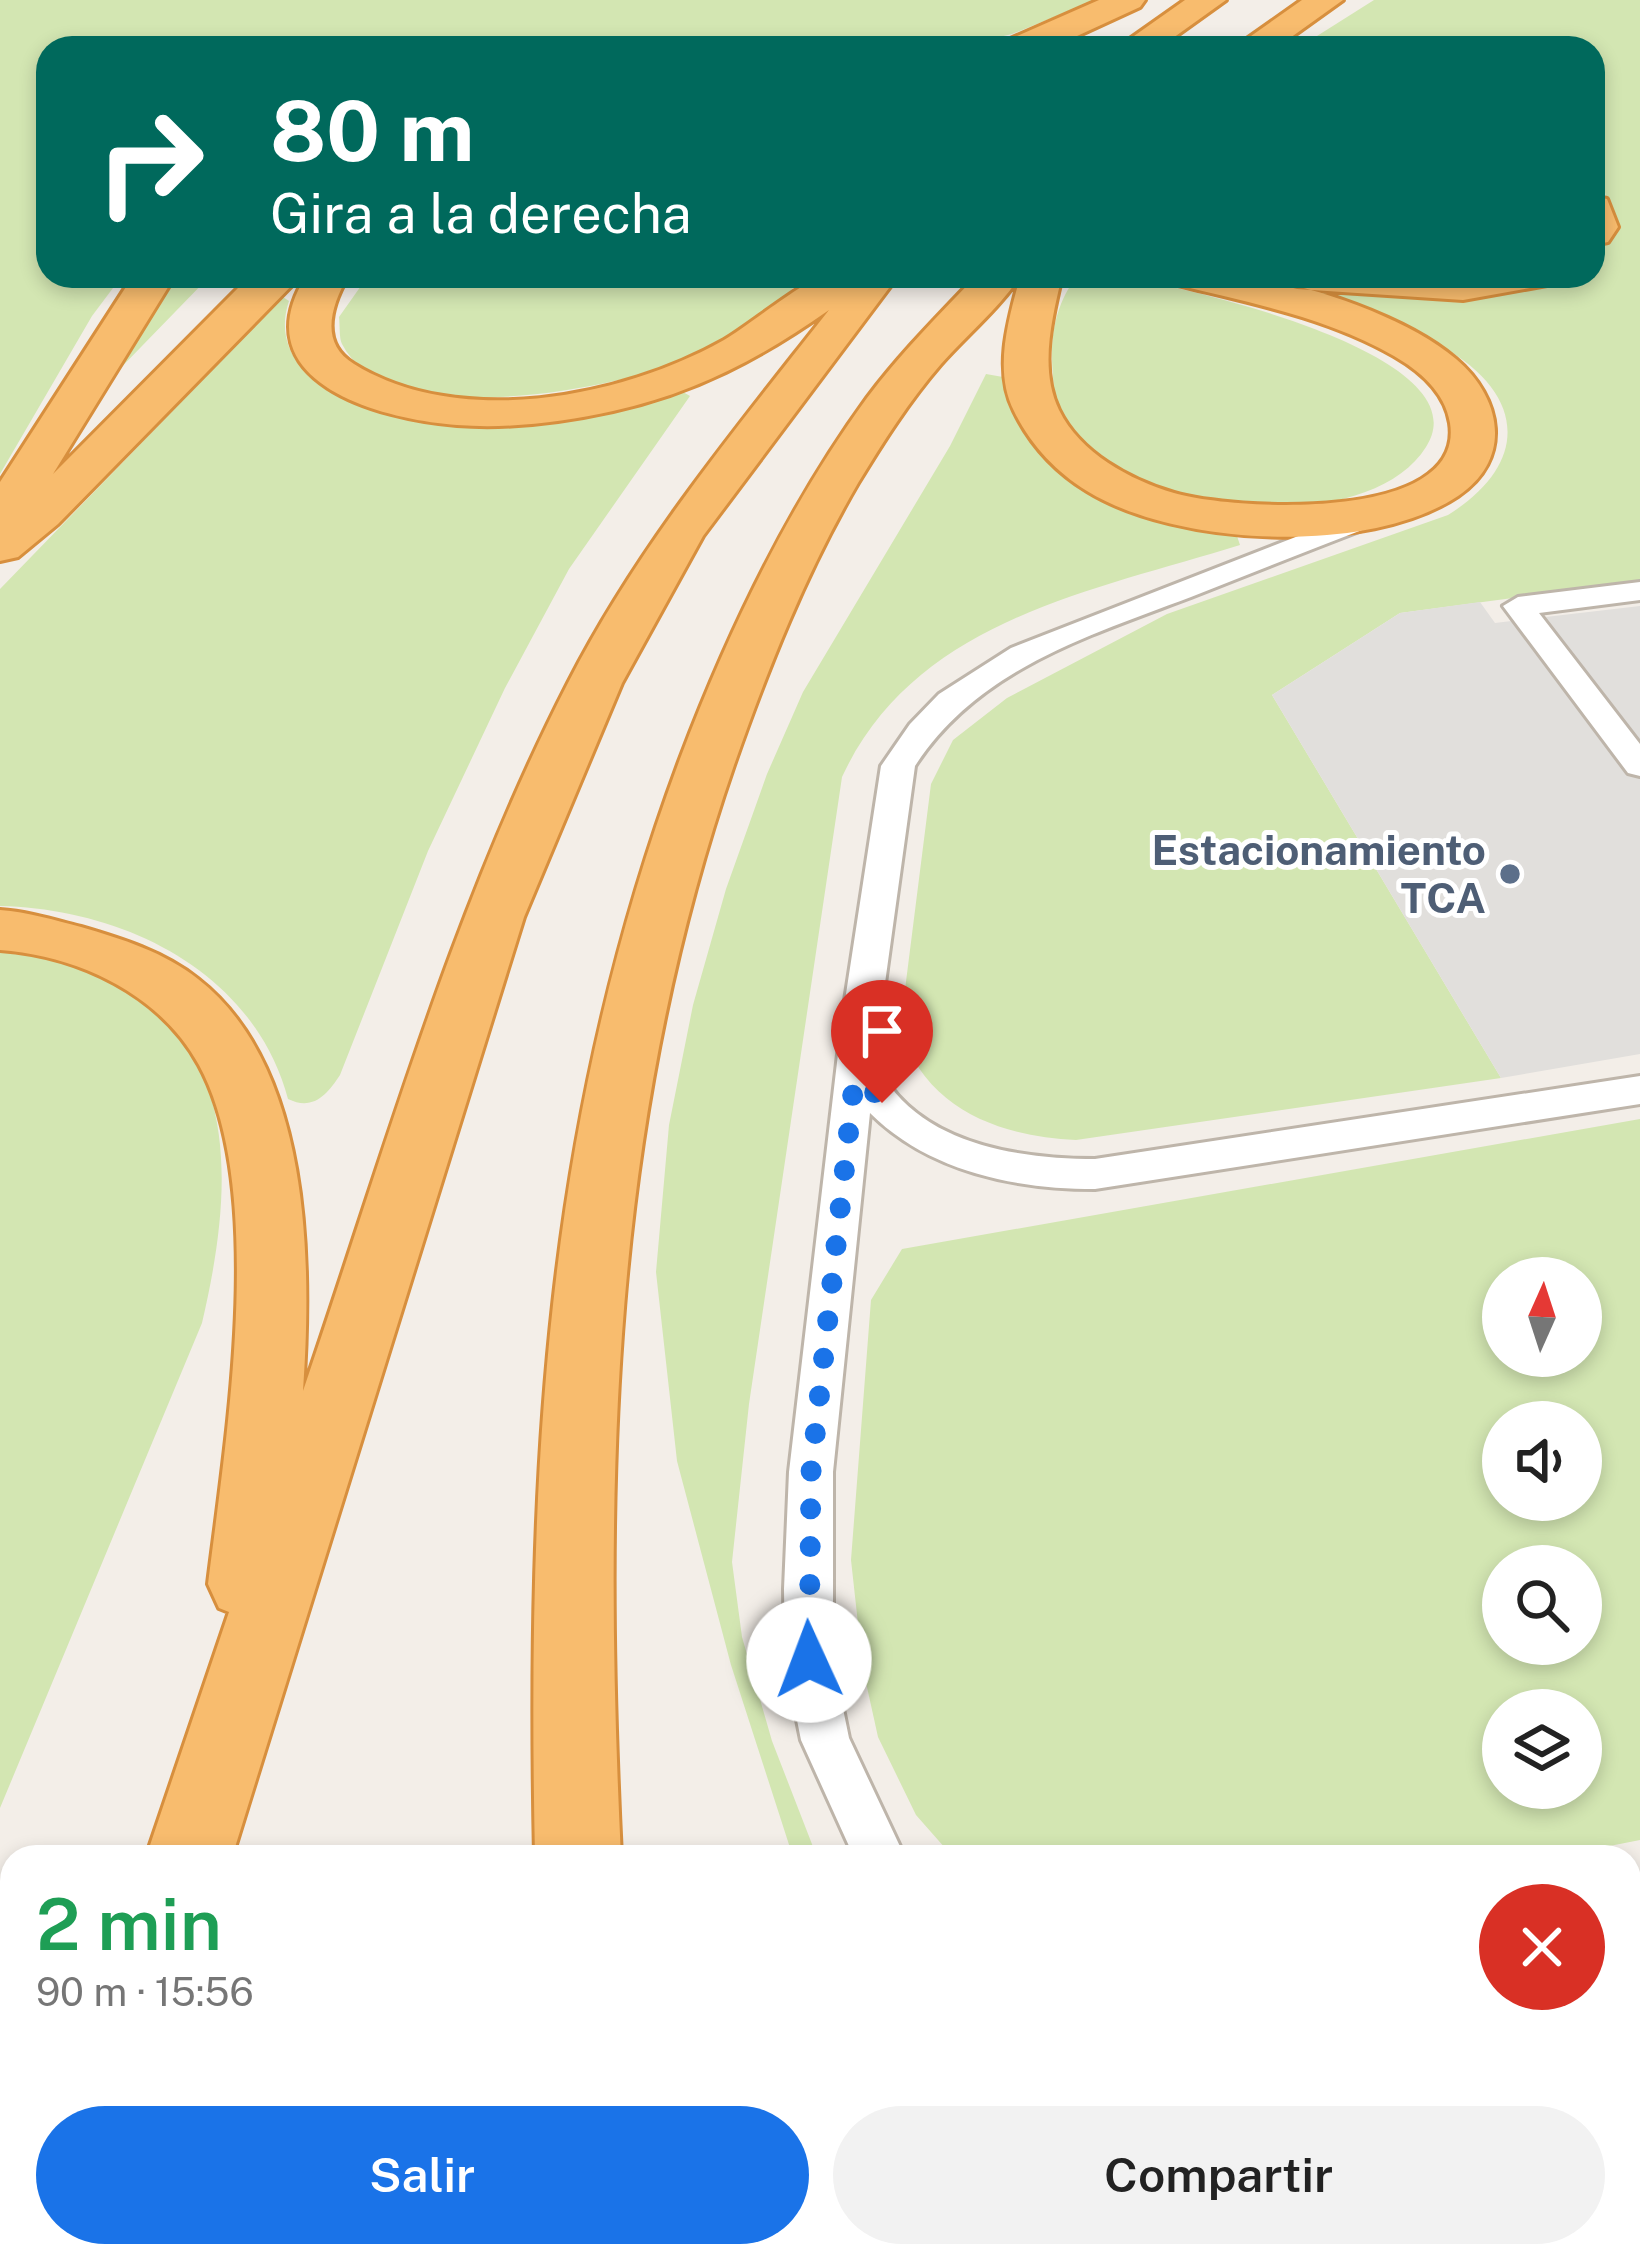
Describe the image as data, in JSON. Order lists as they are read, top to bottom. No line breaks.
{"places":["Estacionamiento TCA"],"north":"top","page":{"turn":["80 m","Gira a la derecha"],"heading":["2 min","90 m · 15:56"],"buttons":["Salir","Compartir"]}}
